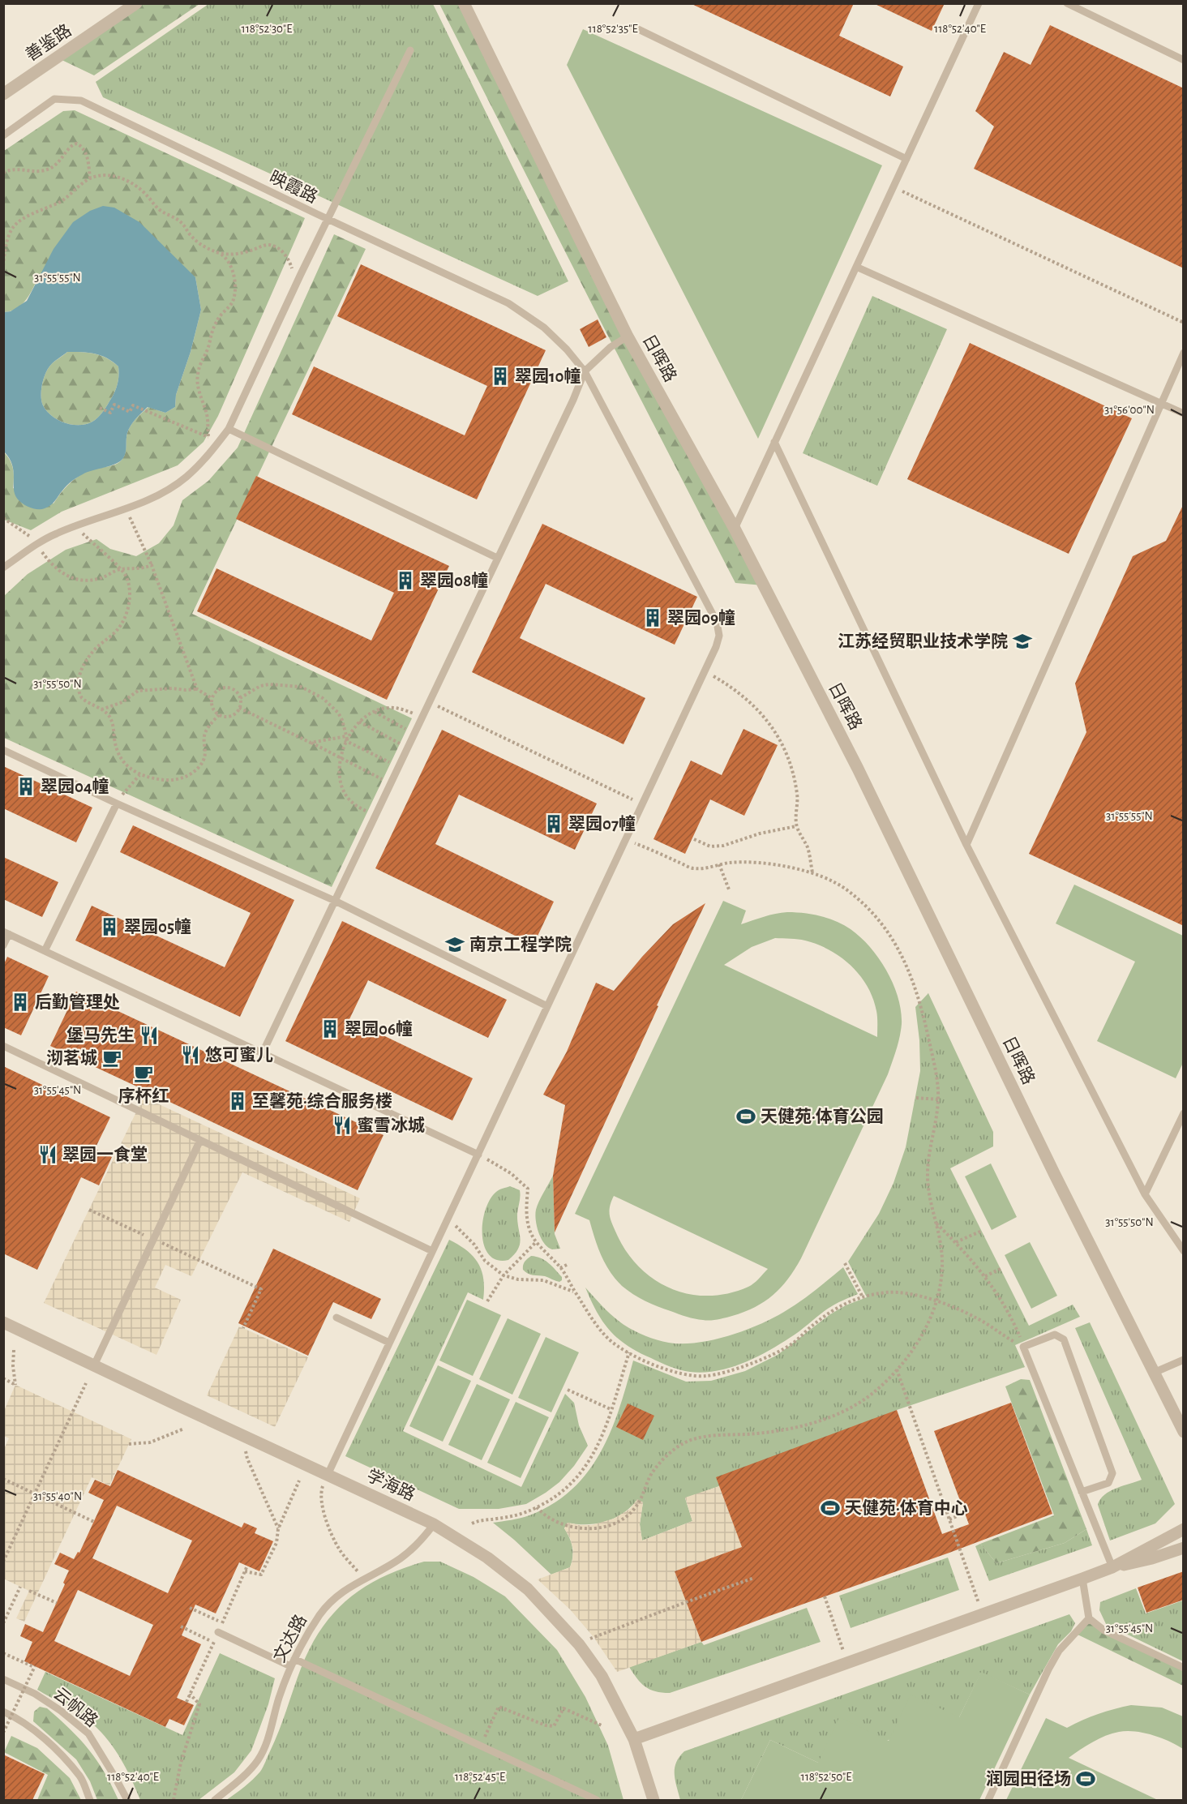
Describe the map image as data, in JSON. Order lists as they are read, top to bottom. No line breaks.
{"streets":{"street":["善鉴路","日晖路","学海路"],"lane":["映霞路","文达路","云帆路"]},"crossings":[["映霞路","学海路"],["学海路","文达路"]],"places":{"building":["翠园10幢","翠园08幢","翠园09幢","翠园04幢","翠园07幢","翠园05幢","后勤管理处","翠园06幢","至馨苑·综合服务楼"],"school or university":["江苏经贸职业技术学院","南京工程学院"],"restaurant":["堡马先生","悠可蜜儿","蜜雪冰城","翠园一食堂"],"cafe":["沏茗城","序杯红"],"sports":["天健苑·体育公园","天健苑·体育中心","润园田径场"]},"coordinates":["118°52'30\"E","118°52'35\"E","118°52'40\"E","31°55'55\"N","31°56'00\"N","31°55'50\"N","31°55'45\"N","31°55'40\"N","118°52'45\"E","118°52'50\"E"]}
